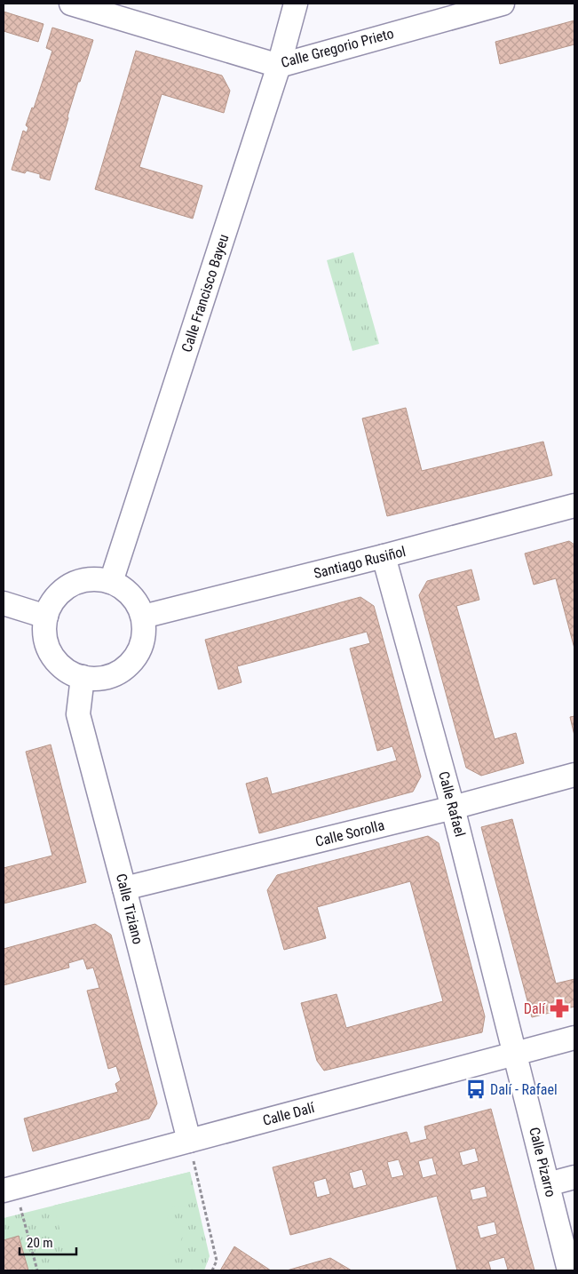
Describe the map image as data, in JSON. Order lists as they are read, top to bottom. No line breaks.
{"streets":{"street":["Calle Gregorio Prieto","Calle Francisco Bayeu","Santiago Rusiñol","Calle Rafael","Calle Sorolla","Calle Tiziano","Calle Dalí","Calle Pizarro"]},"crossings":[["Calle Gregorio Prieto","Calle Francisco Bayeu"],["Calle Francisco Bayeu","Santiago Rusiñol"],["Calle Francisco Bayeu","Calle Tiziano"],["Santiago Rusiñol","Calle Rafael"],["Santiago Rusiñol","Calle Tiziano"],["Calle Rafael","Calle Sorolla"],["Calle Rafael","Calle Dalí"],["Calle Rafael","Calle Pizarro"],["Calle Sorolla","Calle Tiziano"],["Calle Tiziano","Calle Dalí"],["Calle Dalí","Calle Pizarro"]],"places":{"pharmacy":["Dalí"],"bus stop":["Dalí - Rafael"]},"scale_bar":"20 m"}
